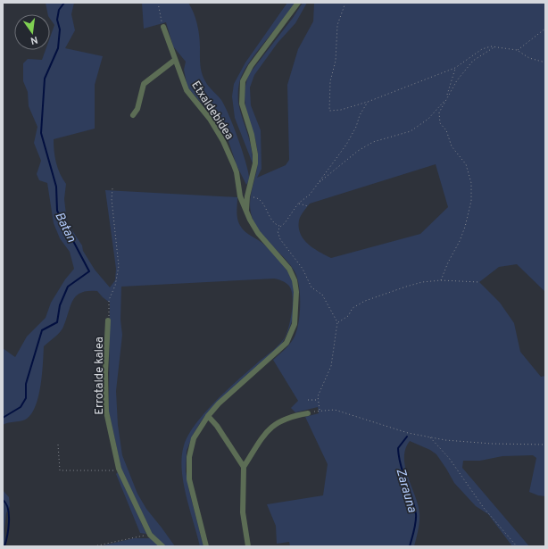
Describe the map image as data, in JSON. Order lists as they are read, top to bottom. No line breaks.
{"streets":{"street":["Etxaldebidea","Errotalde kalea"]},"water":["Batan","Zarauna"],"north":"bottom"}
